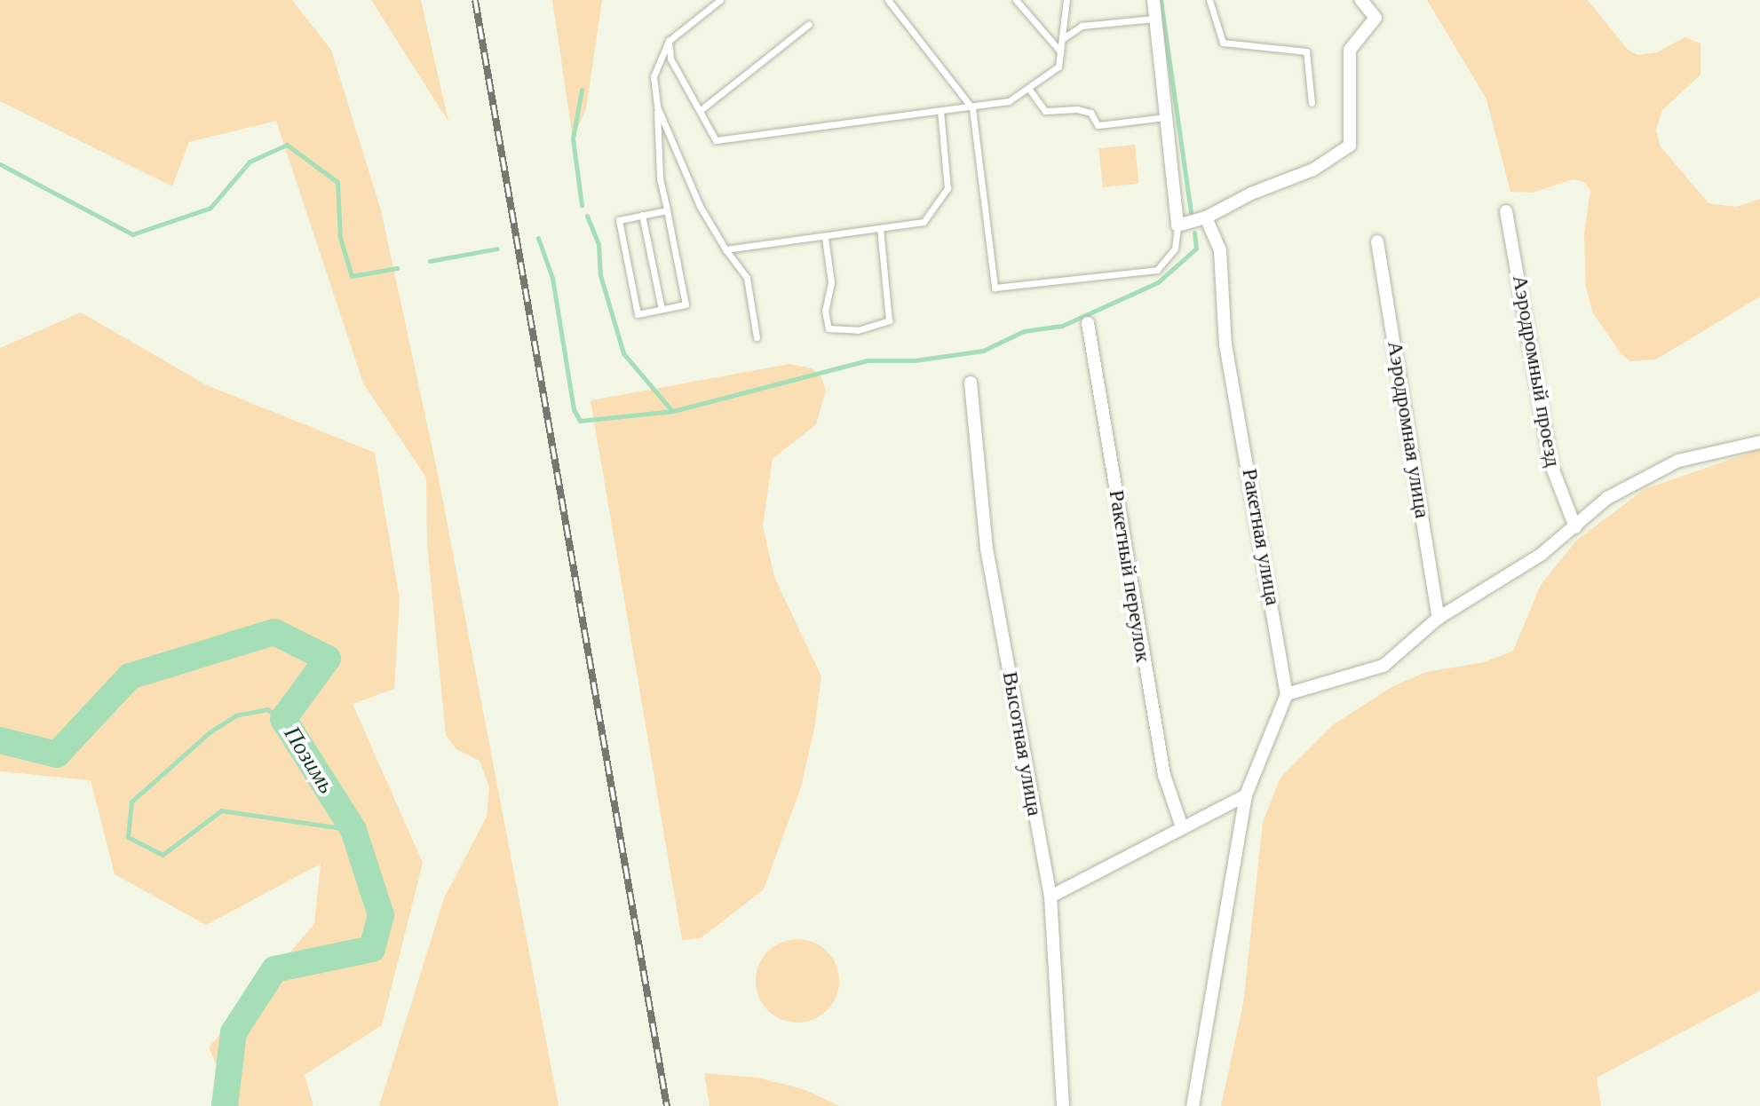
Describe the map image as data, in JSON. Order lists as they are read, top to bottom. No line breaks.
{"streets":{"street":["Аэродромный проезд","Аэродромная улица","Ракетная улица","Ракетный переулок","Высотная улица"]},"water":["Позимь"]}
